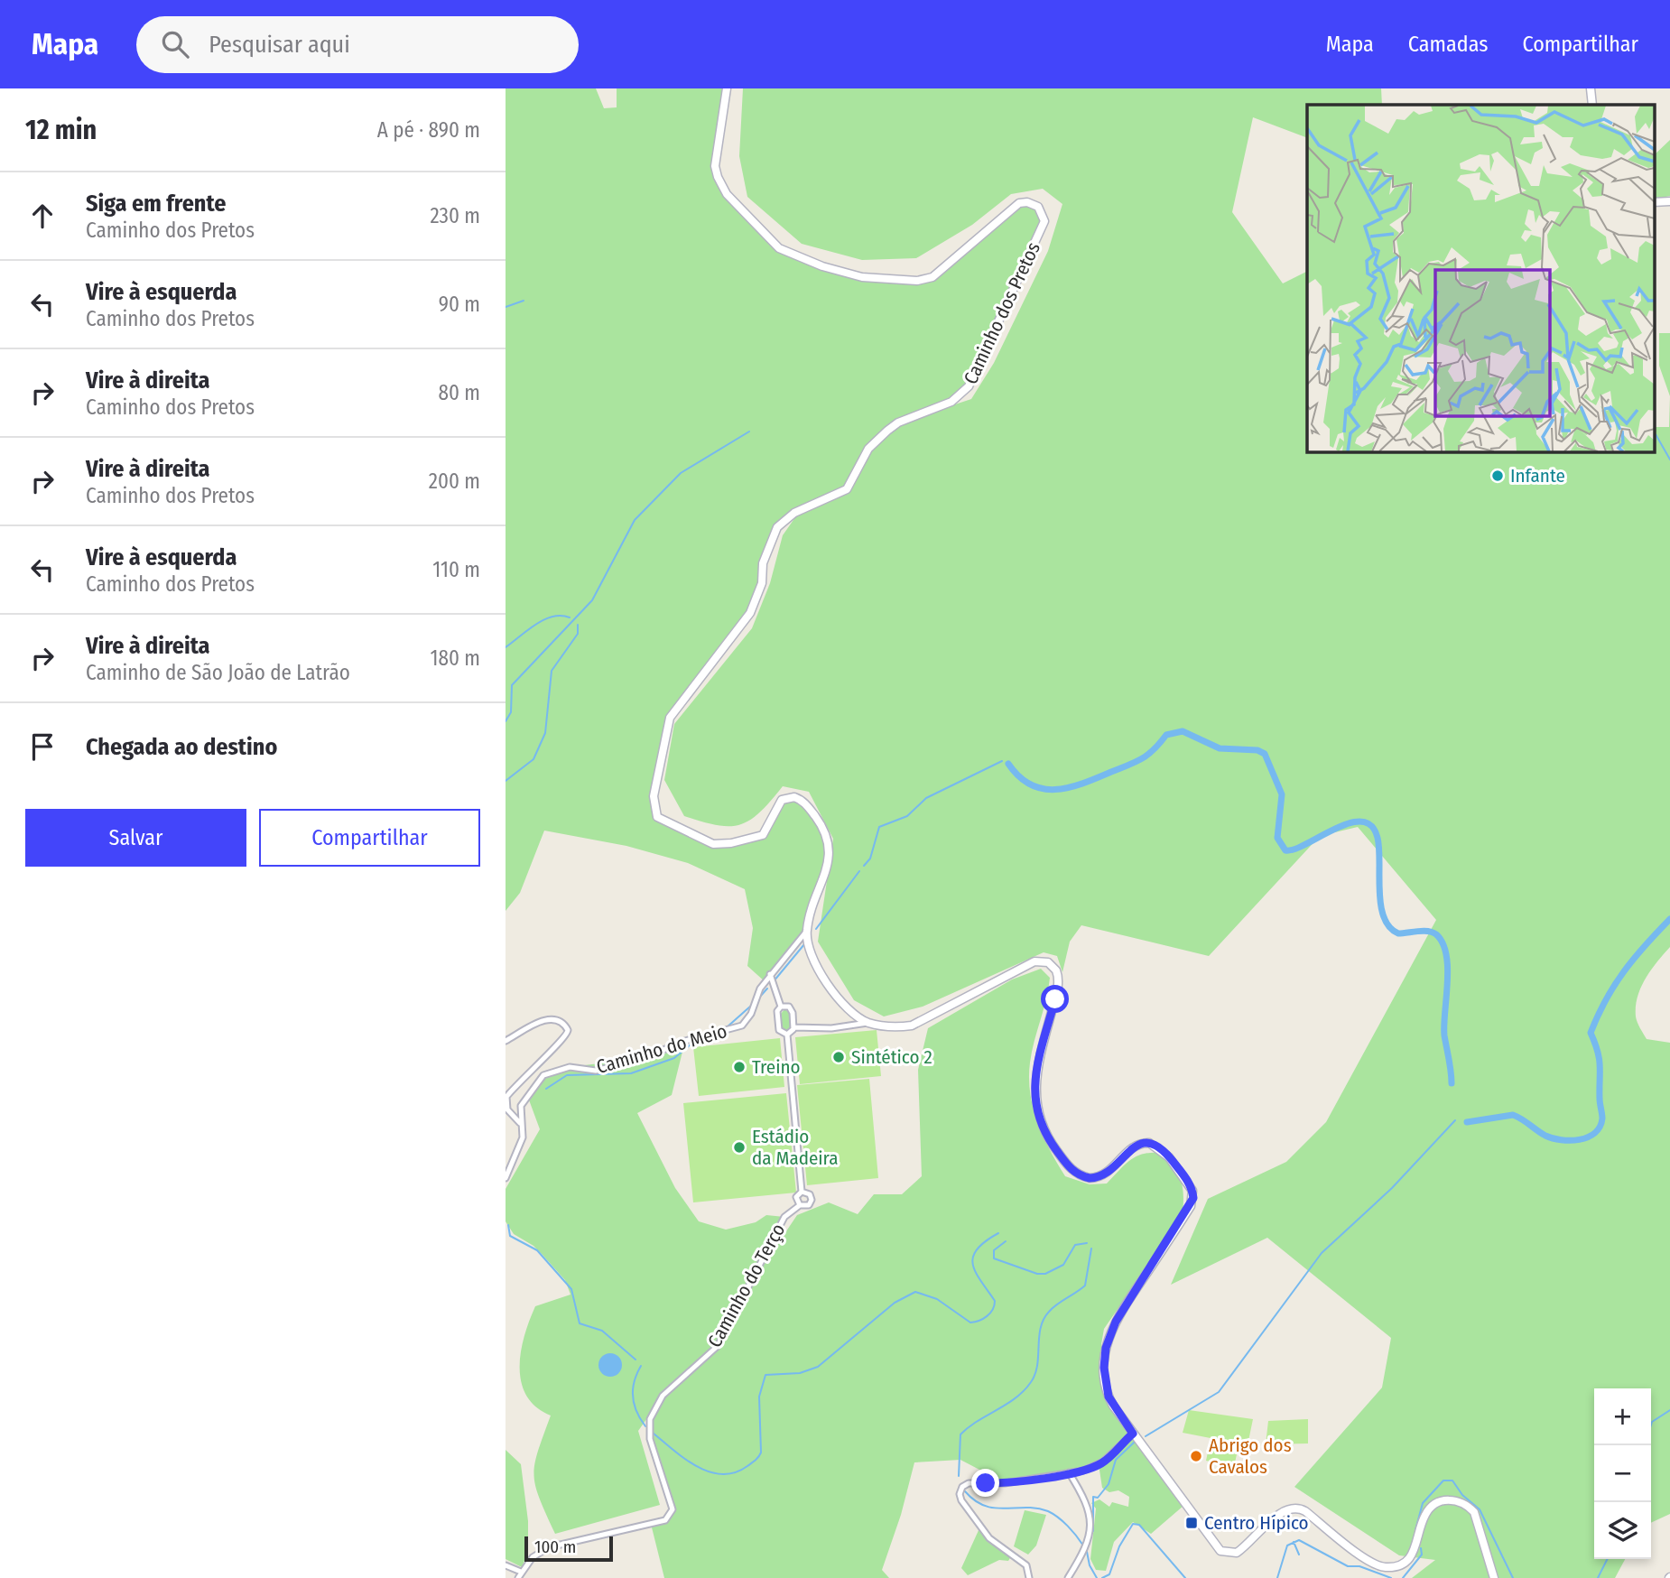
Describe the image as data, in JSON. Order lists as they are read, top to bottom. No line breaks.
{"streets":{"main road":["Caminho dos Pretos"],"street":["Caminho do Meio","Caminho do Terço"]},"crossings":[["Caminho dos Pretos","Caminho do Meio"]],"places":{"other":["Infante","Sintético 2","Treino","Estádio da Madeira","Abrigo dos Cavalos"],"transit":["Centro Hípico"]},"scale_bar":"100 m","page":{"header":"Mapa","search":"Pesquisar aqui","nav":["Mapa","Camadas","Compartilhar"],"heading":["12 min","A pé · 890 m"],"list":[["Siga em frente","Caminho dos Pretos","230 m"],["Vire à esquerda","Caminho dos Pretos","90 m"],["Vire à direita","Caminho dos Pretos","80 m"],["Vire à direita","Caminho dos Pretos","200 m"],["Vire à esquerda","Caminho dos Pretos","110 m"],["Vire à direita","Caminho de São João de Latrão","180 m"],"Chegada ao destino"],"buttons":["Salvar","Compartilhar"],"map_buttons":["+","−"],"scale":"100 m"}}
